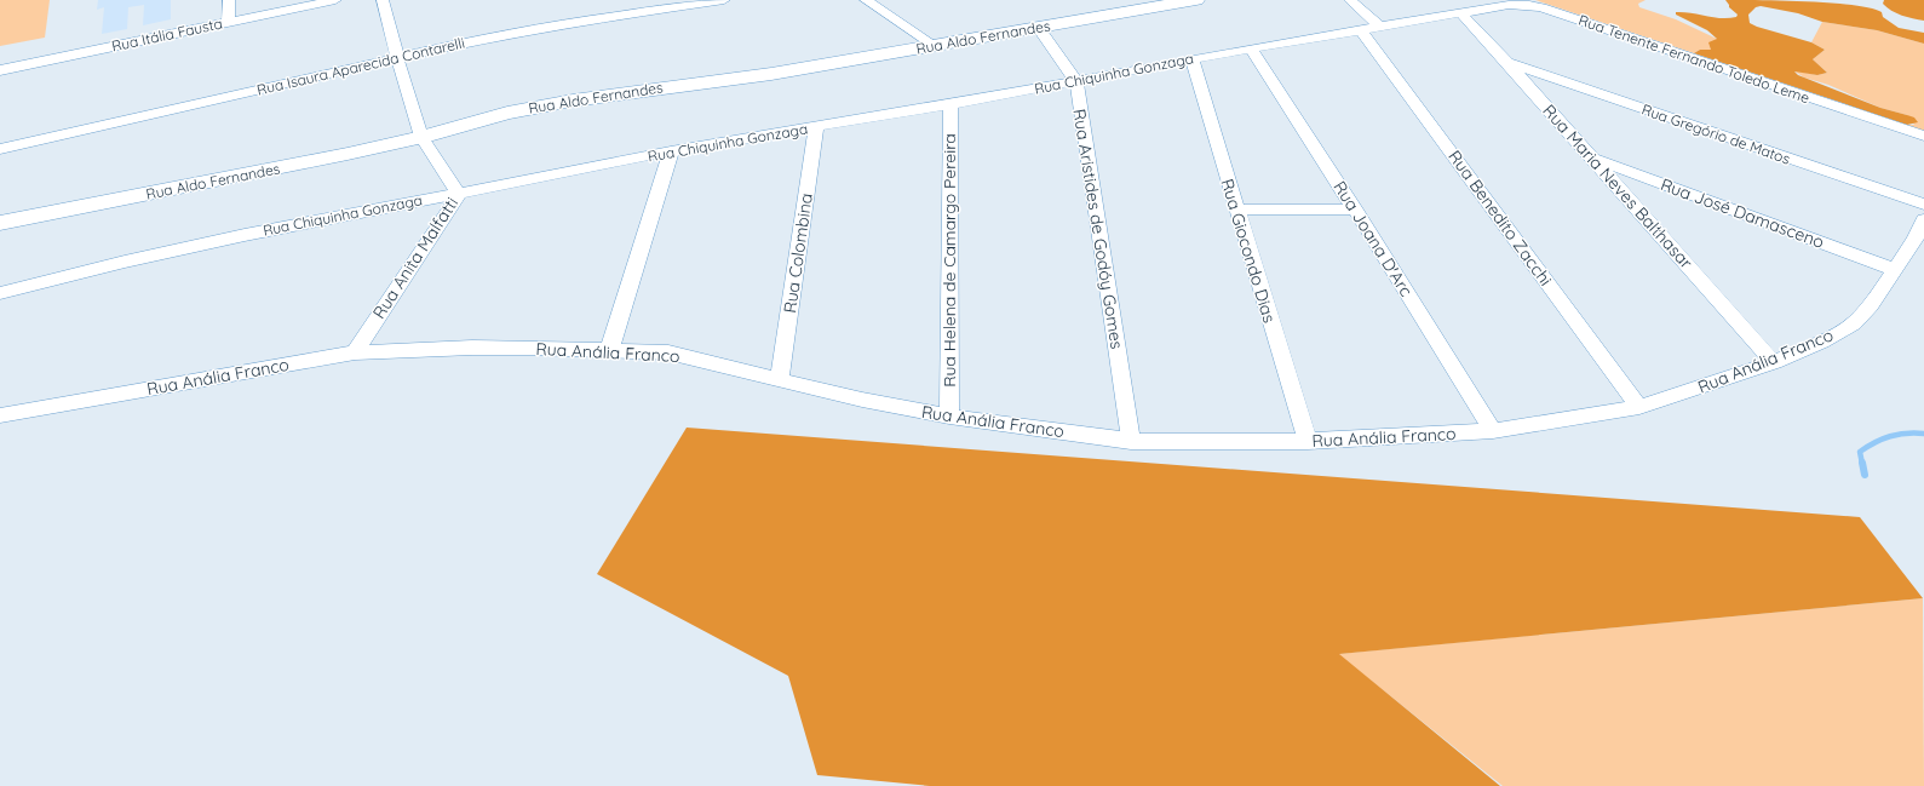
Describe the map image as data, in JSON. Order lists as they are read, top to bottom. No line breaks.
{"streets":{"street":["Rua Itália Fausta","Rua Aldo Fernandes","Rua Tenente Fernando Toledo Leme","Rua Isaura Aparecida Contarelli","Rua Chiquinha Gonzaga","Rua Gregório de Matos","Rua Maria Neves Balthasar","Rua José Damasceno","Rua Benedito Zacchi","Rua Aristides de Godóy Gomes","Rua Joana D'Arc","Rua Giocondo Dias","Rua Colombina","Rua Anita Malfatti","Rua Helena de Camargo Pereira","Rua Anália Franco"]},"crossings":[["Rua Aldo Fernandes","Rua Aristides de Godóy Gomes"],["Rua Aldo Fernandes","Rua Anita Malfatti"],["Rua Tenente Fernando Toledo Leme","Rua Chiquinha Gonzaga"],["Rua Tenente Fernando Toledo Leme","Rua Maria Neves Balthasar"],["Rua Isaura Aparecida Contarelli","Rua Anita Malfatti"],["Rua Chiquinha Gonzaga","Rua Maria Neves Balthasar"],["Rua Chiquinha Gonzaga","Rua Benedito Zacchi"],["Rua Chiquinha Gonzaga","Rua Aristides de Godóy Gomes"],["Rua Chiquinha Gonzaga","Rua Joana D'Arc"],["Rua Chiquinha Gonzaga","Rua Giocondo Dias"],["Rua Chiquinha Gonzaga","Rua Colombina"],["Rua Chiquinha Gonzaga","Rua Anita Malfatti"],["Rua Chiquinha Gonzaga","Rua Helena de Camargo Pereira"],["Rua Gregório de Matos","Rua Maria Neves Balthasar"],["Rua Maria Neves Balthasar","Rua José Damasceno"],["Rua Maria Neves Balthasar","Rua Anália Franco"],["Rua José Damasceno","Rua Anália Franco"],["Rua Benedito Zacchi","Rua Anália Franco"],["Rua Aristides de Godóy Gomes","Rua Anália Franco"],["Rua Joana D'Arc","Rua Anália Franco"],["Rua Giocondo Dias","Rua Anália Franco"],["Rua Colombina","Rua Anália Franco"],["Rua Anita Malfatti","Rua Anália Franco"],["Rua Helena de Camargo Pereira","Rua Anália Franco"]]}
